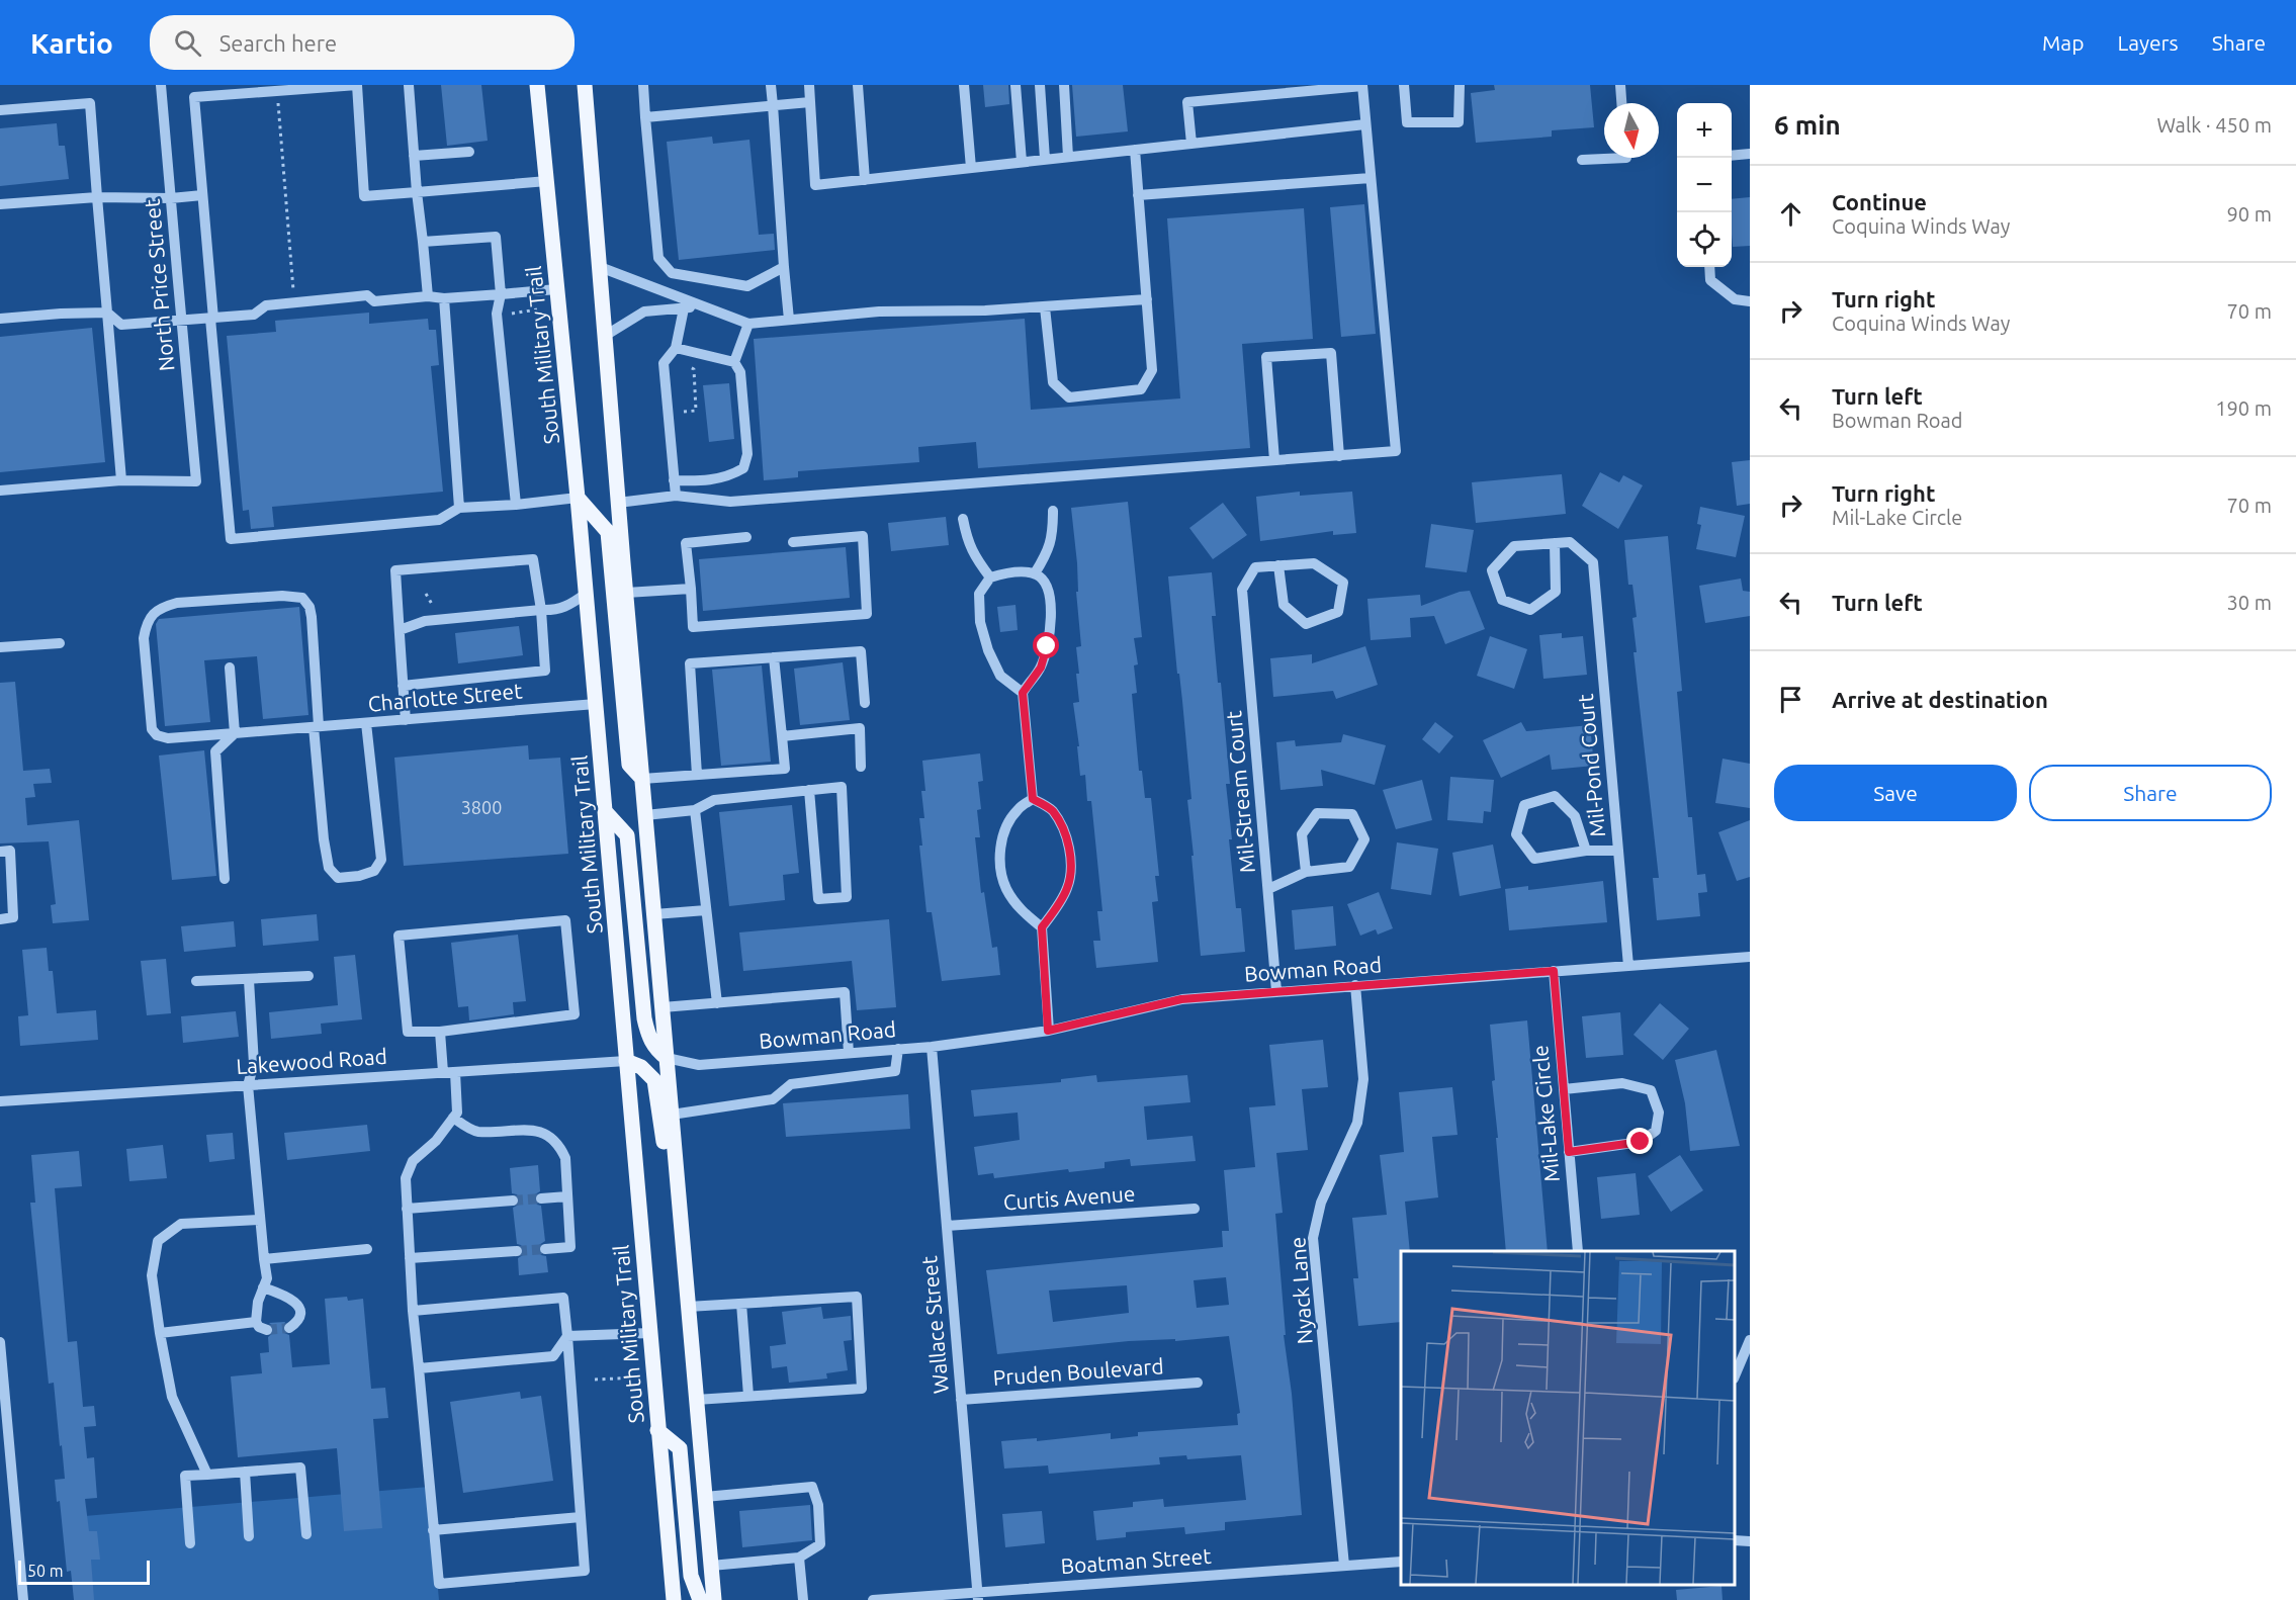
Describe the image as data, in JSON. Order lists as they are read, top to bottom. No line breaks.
{"streets":{"main road":["South Military Trail"],"street":["North Price Street","Charlotte Street","Mil-Pond Court","Mil-Stream Court","Bowman Road","Lakewood Road","Mil-Lake Circle","Curtis Avenue","Nyack Lane","Wallace Street","Pruden Boulevard","Boatman Street"]},"crossings":[["South Military Trail","Charlotte Street"],["South Military Trail","Lakewood Road"],["Mil-Pond Court","Bowman Road"],["Mil-Stream Court","Bowman Road"],["Bowman Road","Mil-Lake Circle"],["Bowman Road","Nyack Lane"],["Bowman Road","Wallace Street"],["Curtis Avenue","Wallace Street"],["Nyack Lane","Boatman Street"],["Wallace Street","Pruden Boulevard"],["Wallace Street","Boatman Street"]],"house_numbers":["3800"],"scale_bar":"50 m","north":"bottom","page":{"header":"Kartio","search":"Search here","nav":["Map","Layers","Share"],"heading":["6 min","Walk · 450 m"],"map_buttons":["+","−"],"list":[["Continue","Coquina Winds Way","90 m"],["Turn right","Coquina Winds Way","70 m"],["Turn left","Bowman Road","190 m"],["Turn right","Mil-Lake Circle","70 m"],["Turn left","30 m"],"Arrive at destination"],"buttons":["Save","Share"],"scale":"50 m"}}
